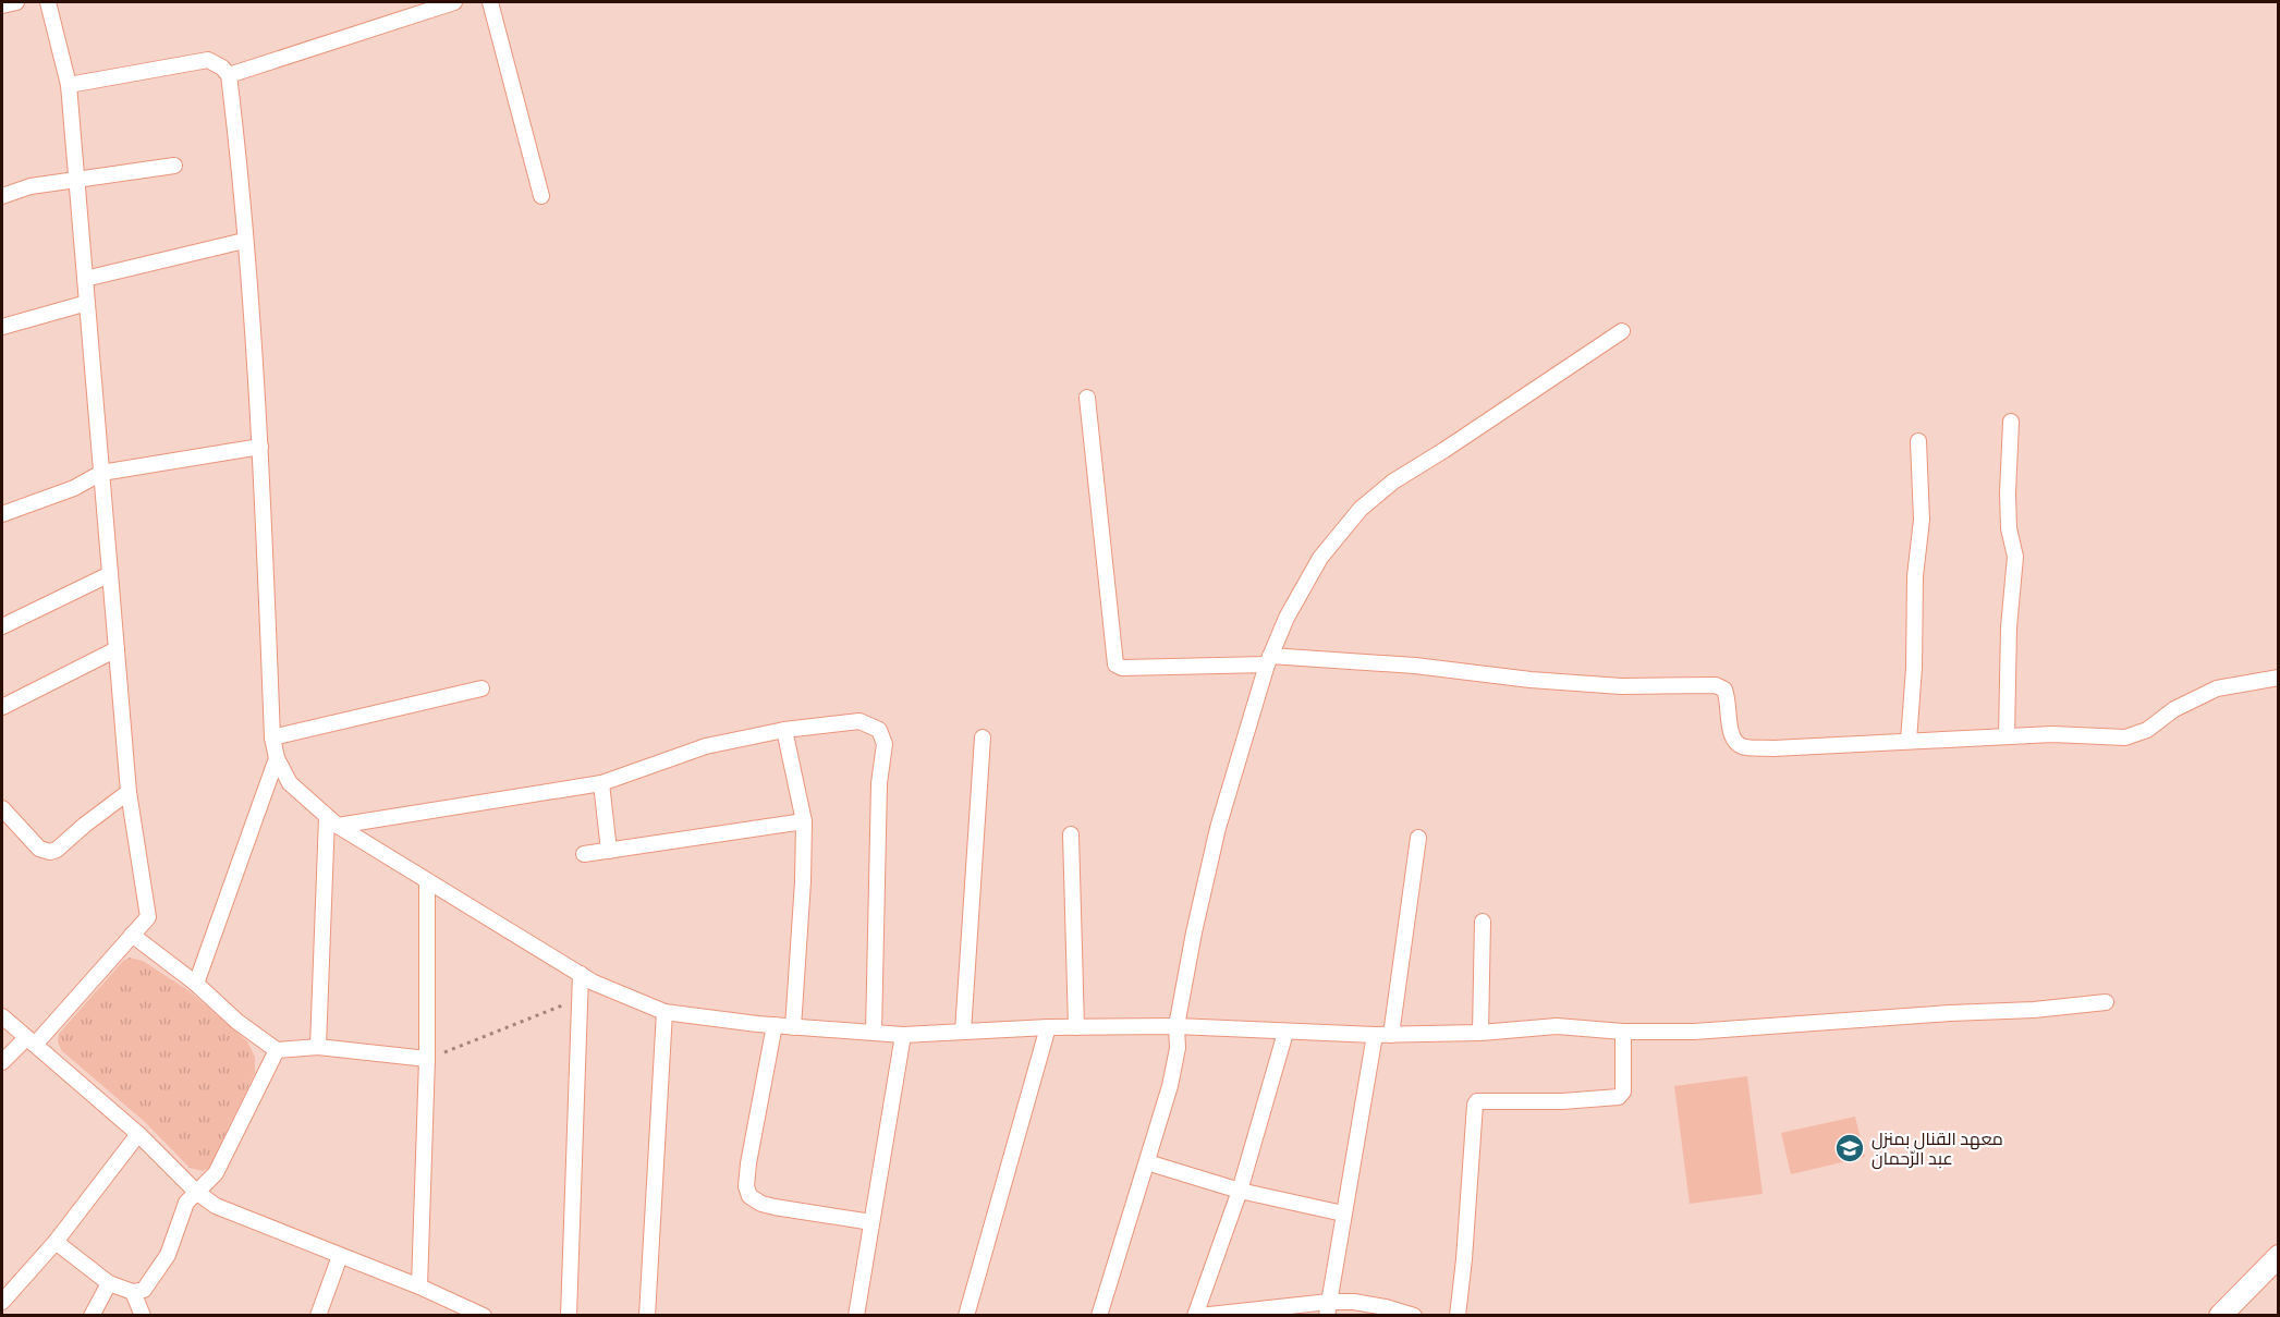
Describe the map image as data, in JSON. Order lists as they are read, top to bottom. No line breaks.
{"places":{"school or university":["معهد القنال بمنزل عبد الرّحمان"]}}
